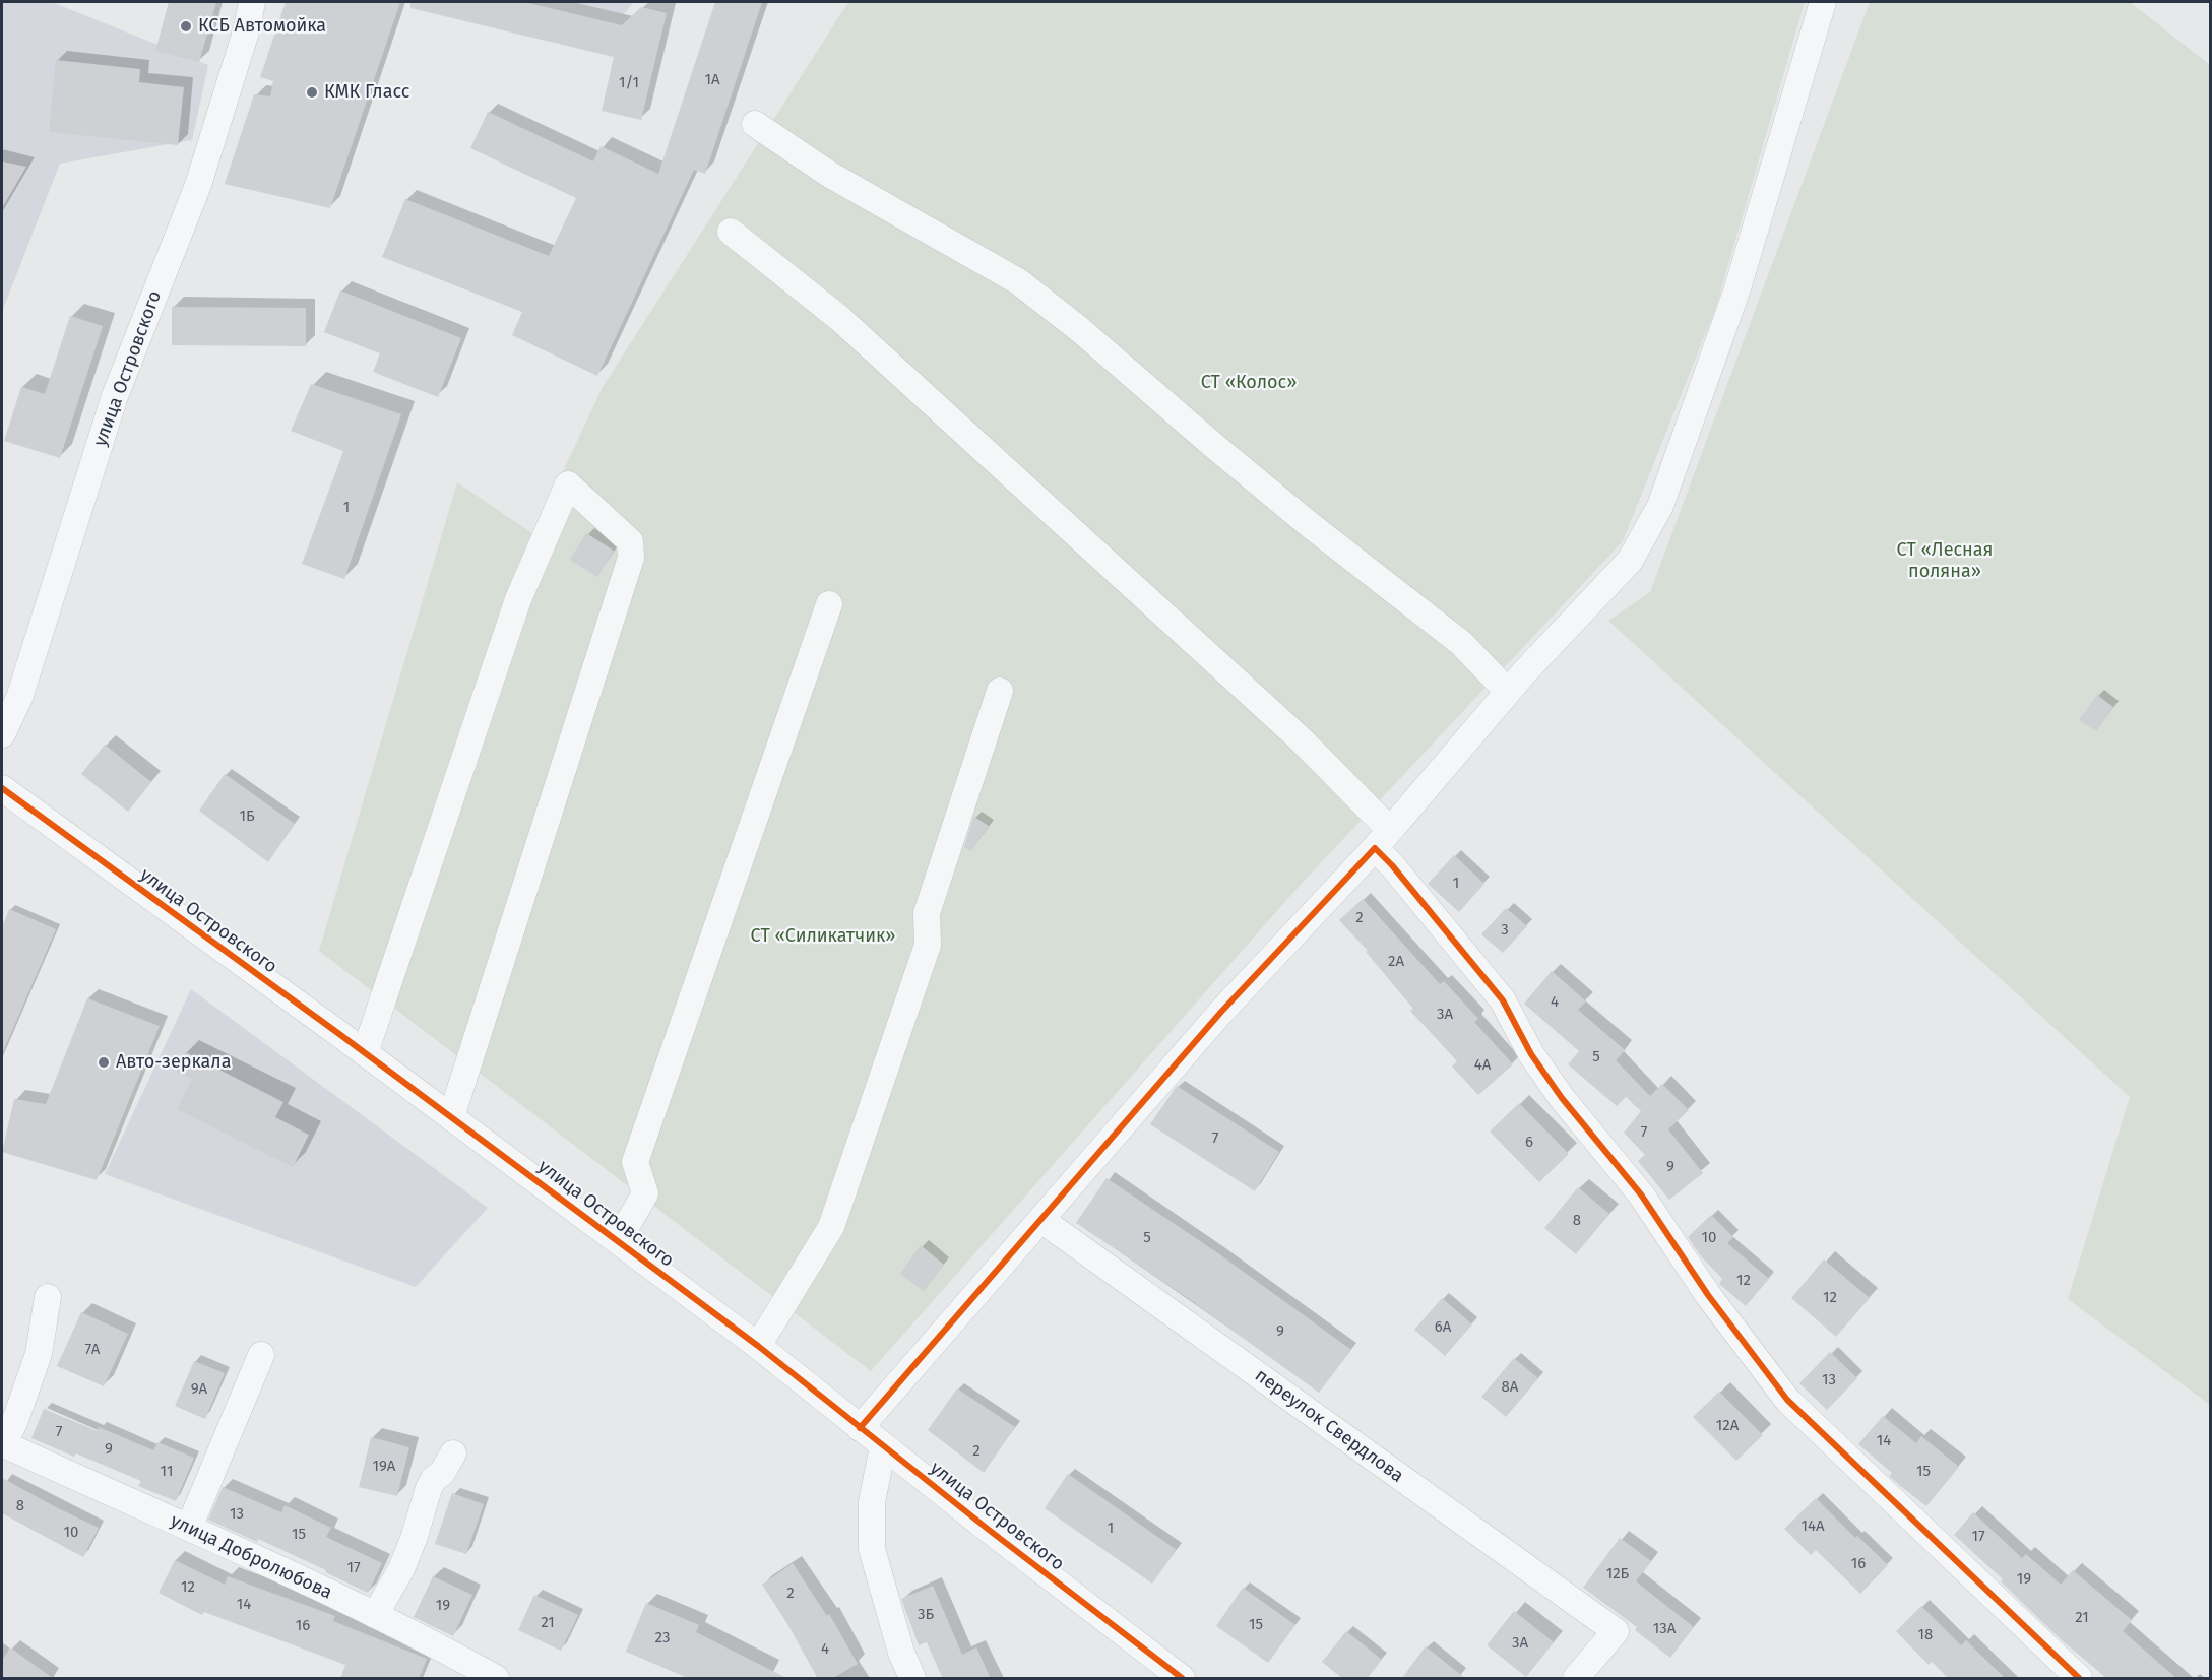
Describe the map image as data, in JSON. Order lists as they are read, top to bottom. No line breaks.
{"streets":{"street":["улица Островского","переулок Свердлова","улица Добролюбова"]},"parks":["СТ «Колос»","СТ «Лесная поляна»","СТ «Силикатчик»"],"places":["КСБ Автомойка","КМК Гласс","Авто-зеркала"],"house_numbers":["1А","1/1","1","1Б","1","2","3","2А","4","3А","5","4А","7","7","6","9","8","5","10","12","12","6А","9","7А","13","8А","9А","12А","7","14","9","2","19А","11","15","8","13","14А","1","10","15","17","16","17","12Б","19","12","2","14","19","3Б","21","21","15","16","13А","18","23","3А","4"]}
